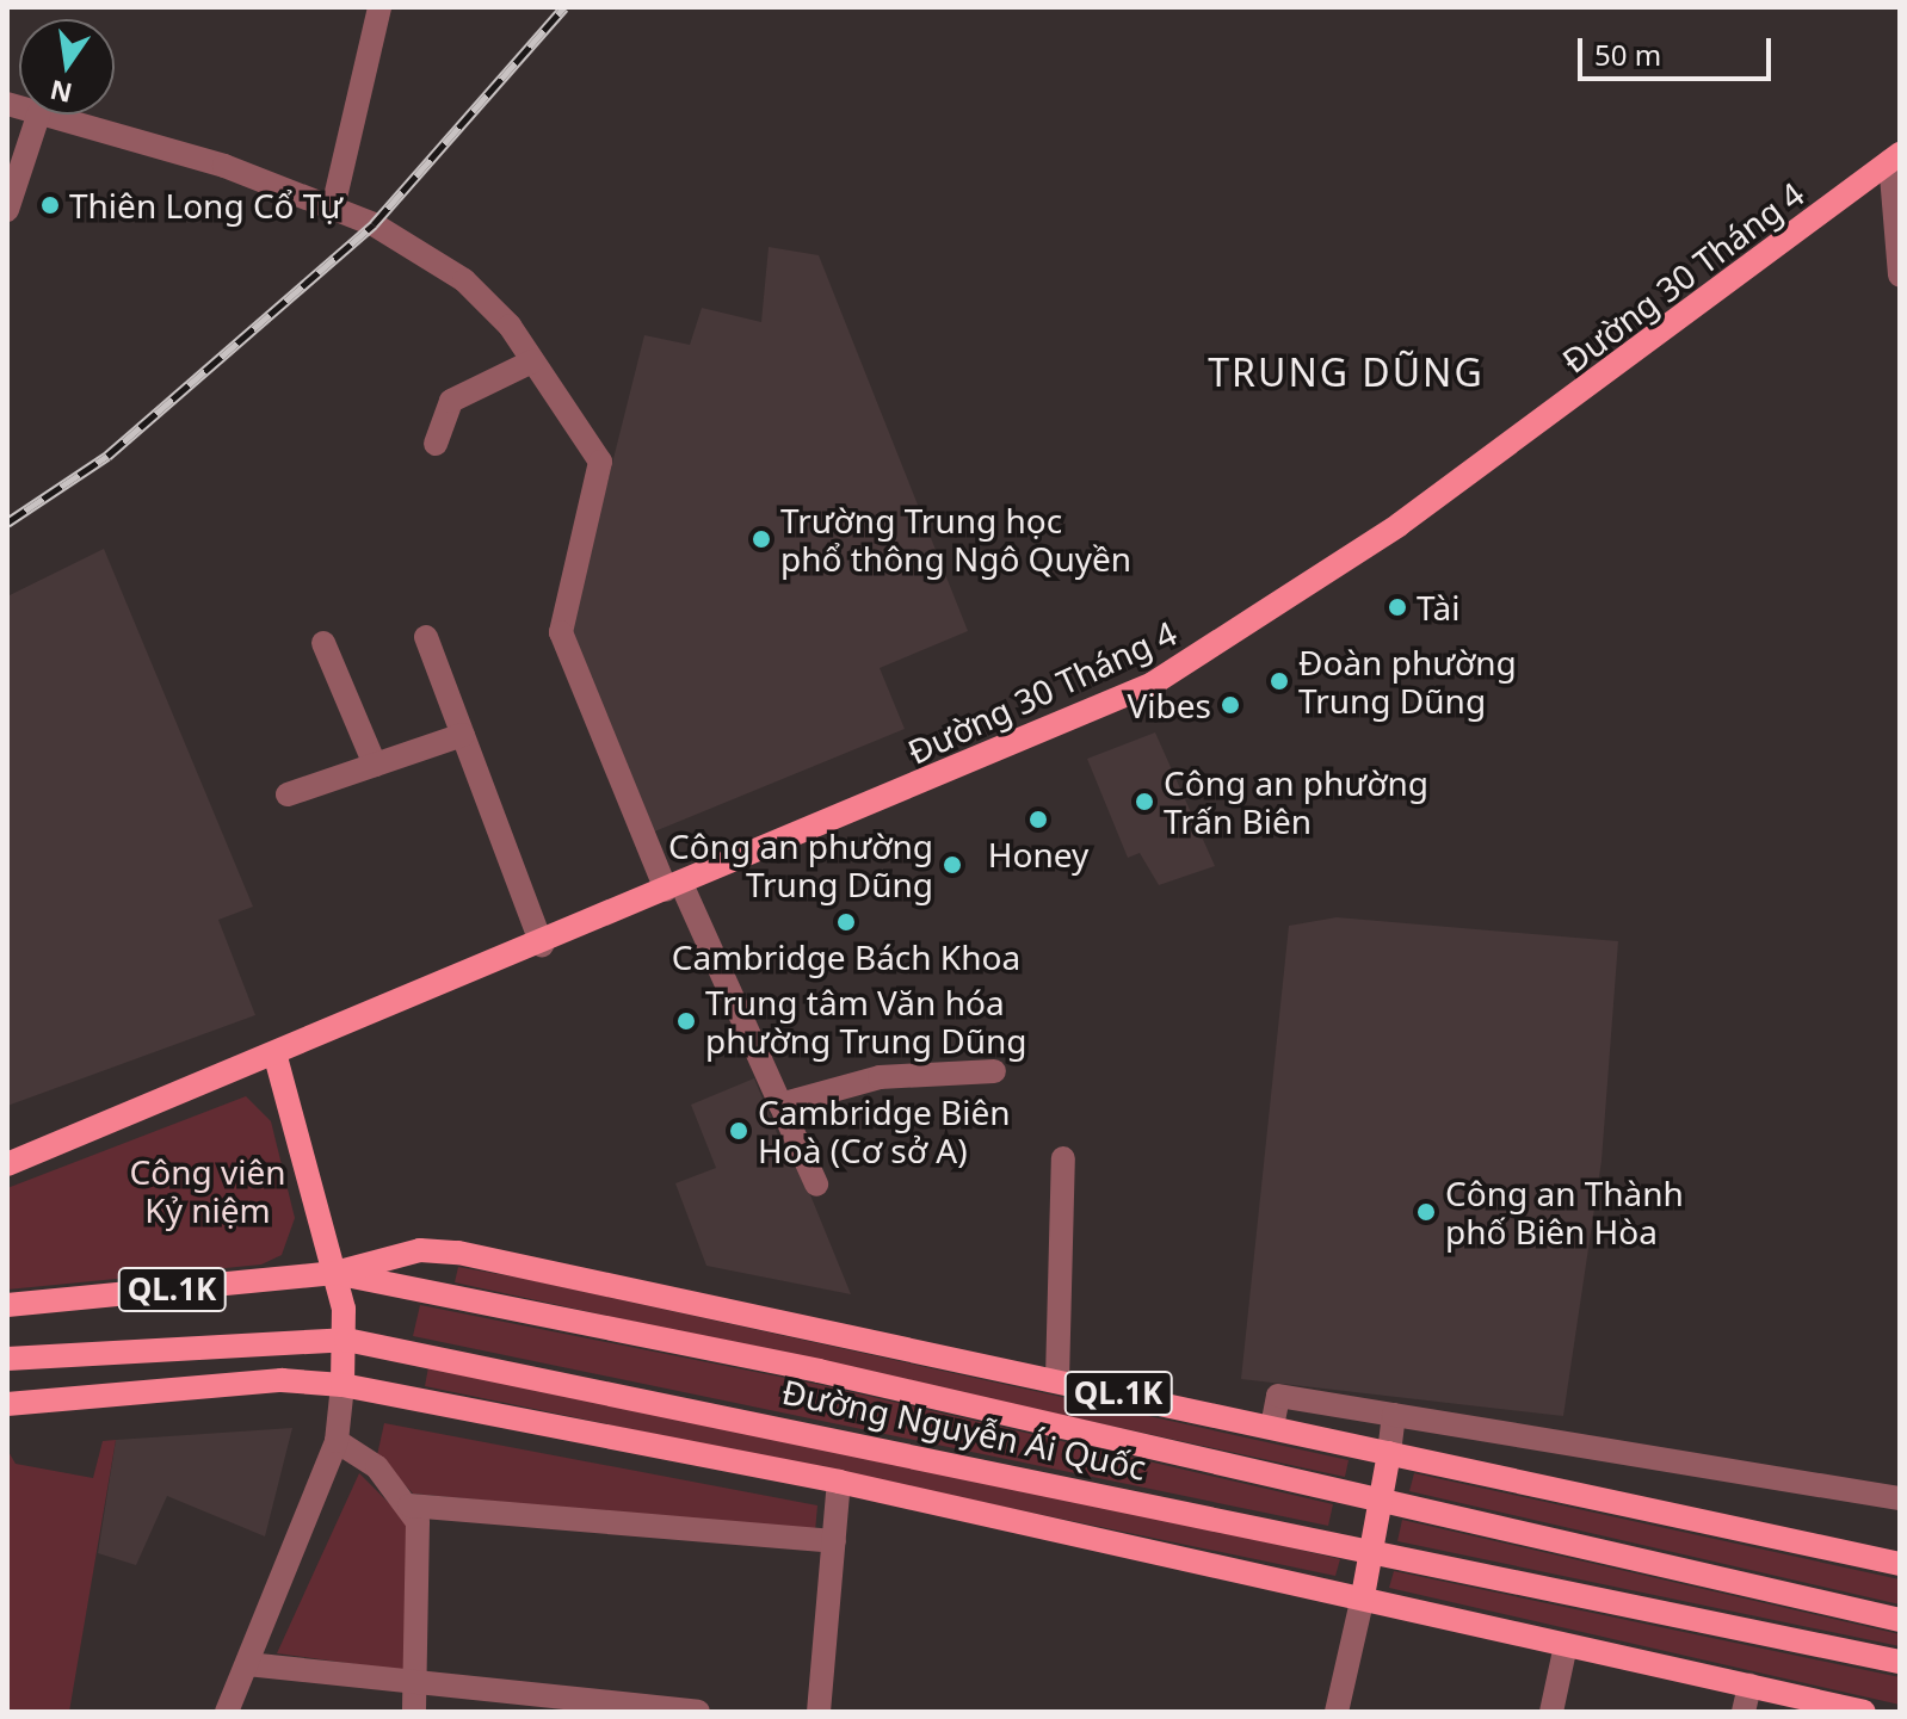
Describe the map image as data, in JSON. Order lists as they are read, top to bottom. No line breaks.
{"streets":{"main road":["Đường 30 Tháng 4","QL.1K","Đường Nguyễn Ái Quốc"]},"districts":["TRUNG DŨNG"],"parks":["Công viên Kỷ niệm"],"places":["Thiên Long Cổ Tự","Trường Trung học phổ thông Ngô Quyền","Tài","Đoàn phường Trung Dũng","Vibes","Công an phường Trấn Biên","Honey","Công an phường Trung Dũng","Cambridge Bách Khoa","Trung tâm Văn hóa phường Trung Dũng","Cambridge Biên Hoà (Cơ sở A)","Công an Thành phố Biên Hòa"],"scale_bar":"50 m","north":"bottom"}
